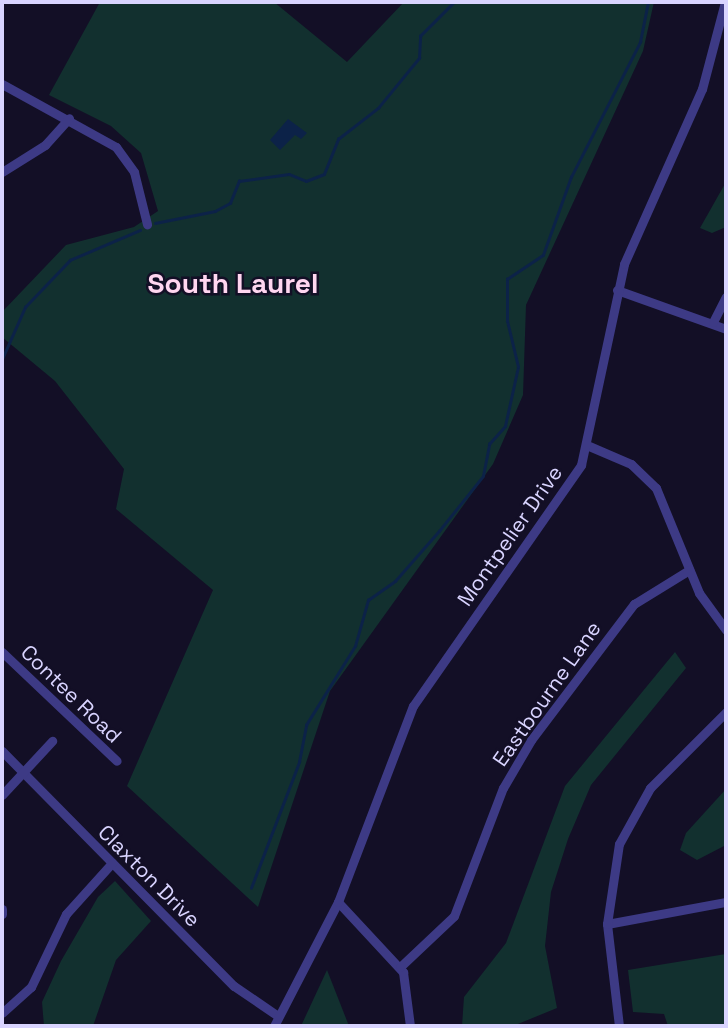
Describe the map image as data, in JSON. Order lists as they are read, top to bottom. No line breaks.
{"streets":{"street":["Montpelier Drive","Contee Road","Eastbourne Lane","Claxton Drive"]},"crossings":[["Montpelier Drive","Claxton Drive"]],"districts":["South Laurel"]}
